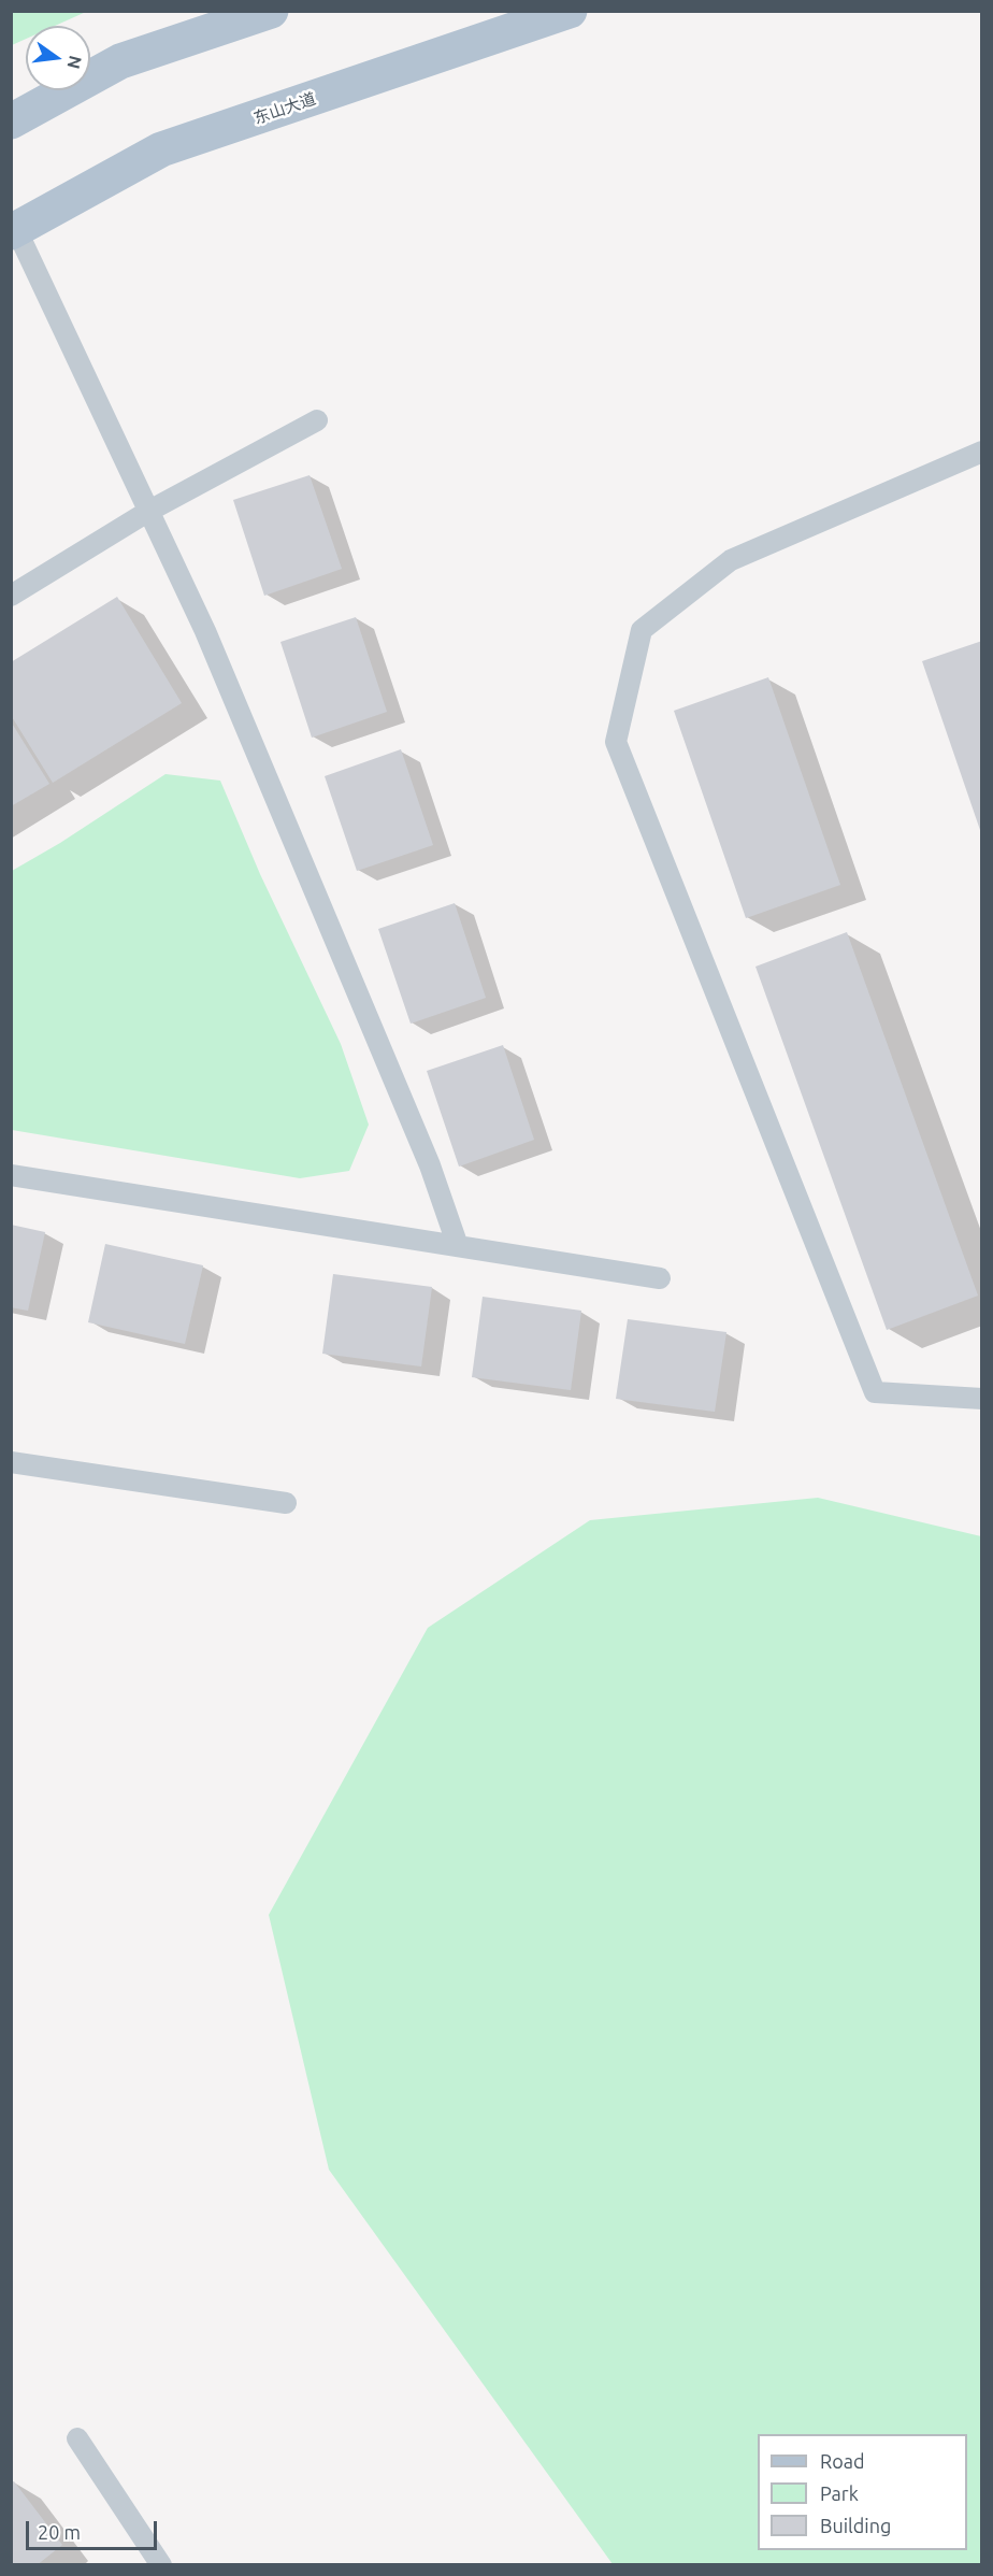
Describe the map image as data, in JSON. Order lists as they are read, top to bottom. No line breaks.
{"streets":{"main road":["东山大道"]},"legend":["Road","Park","Building"],"scale_bar":"20 m","north":"right"}
